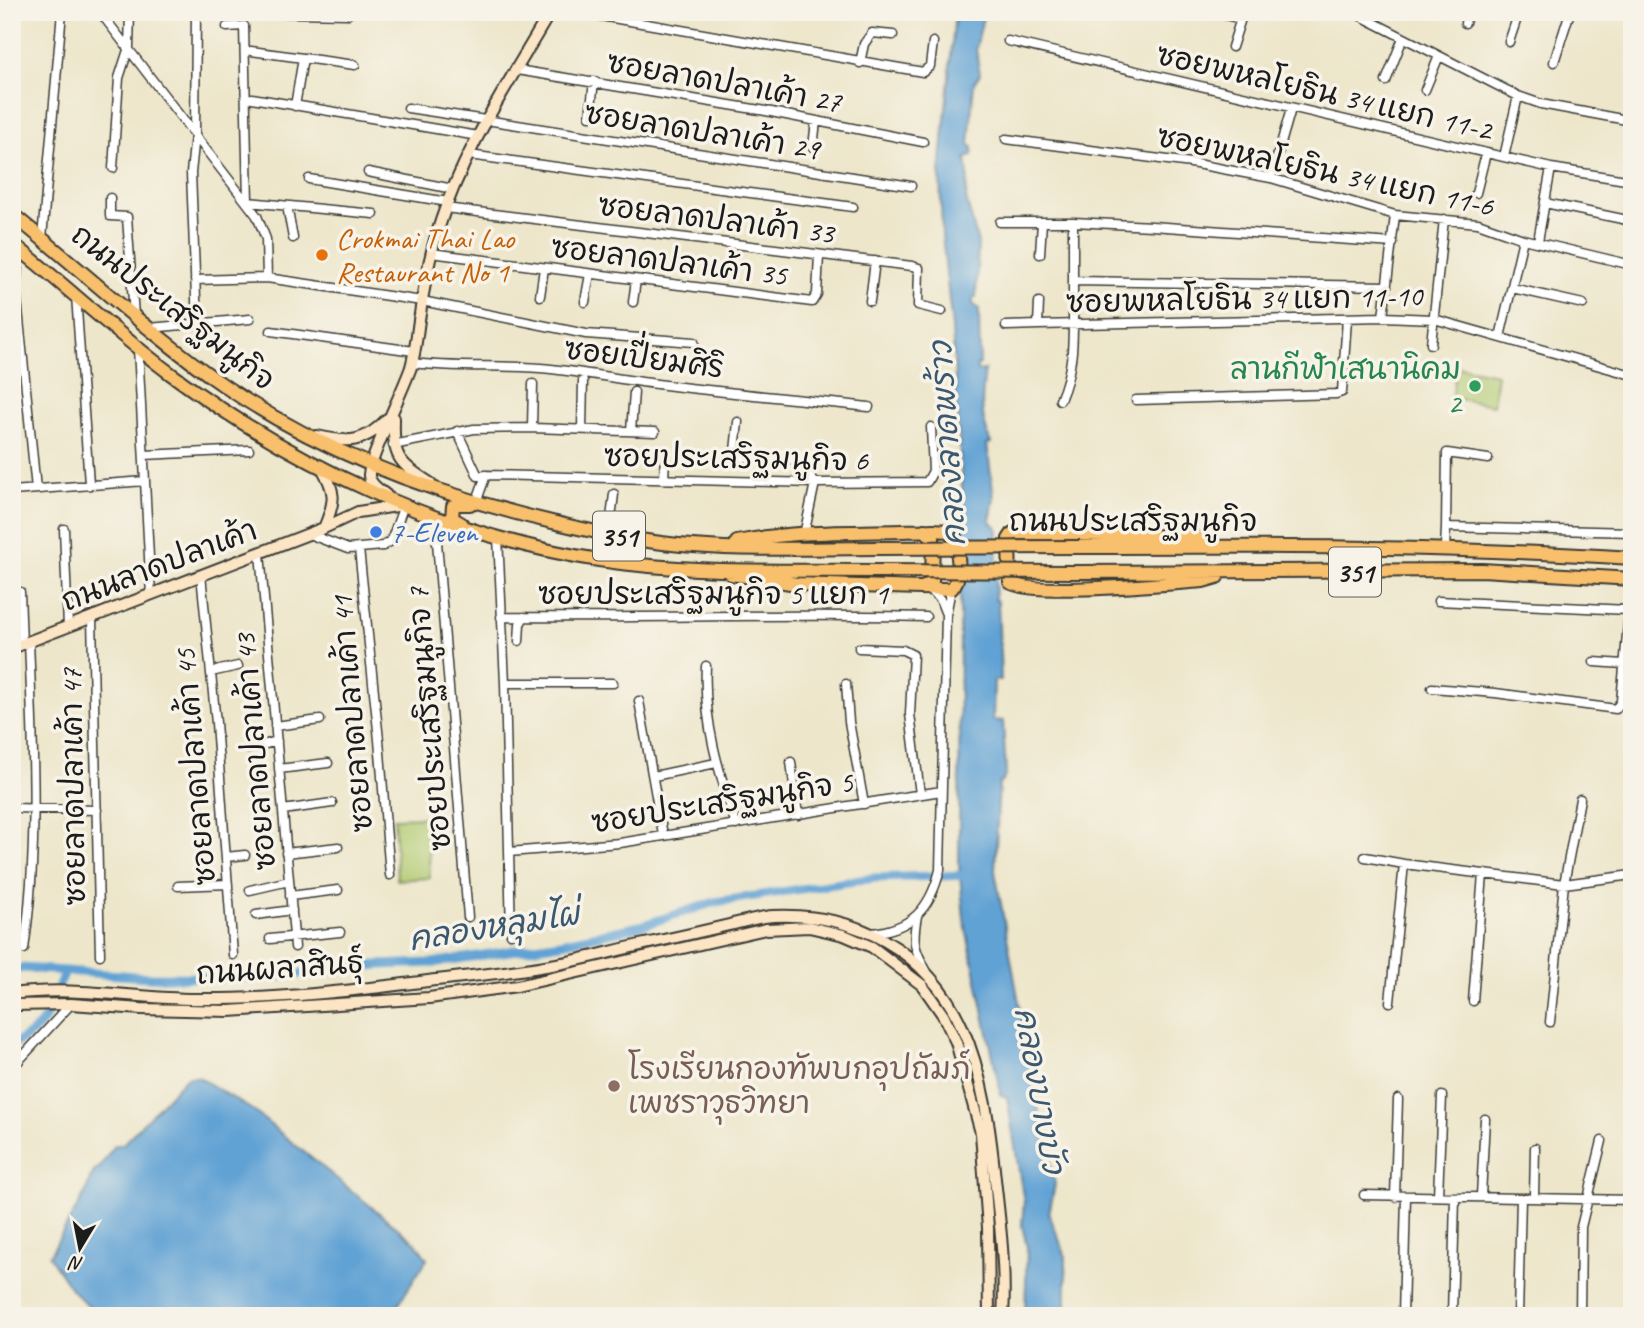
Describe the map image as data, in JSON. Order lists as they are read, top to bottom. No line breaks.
{"streets":{"main road":["ถนนประเสริฐมนูกิจ","351","ถนนลาดปลาเค้า","ถนนผลาสินธุ์"],"street":["ซอยลาดปลาเค้า 27","ซอยพหลโยธิน 34 แยก 11-2","ซอยลาดปลาเค้า 29","ซอยพหลโยธิน 34 แยก 11-6","ซอยลาดปลาเค้า 33","ซอยลาดปลาเค้า 35","ซอยพหลโยธิน 34 แยก 11-10","ซอยเปี่ยมศิริ","ซอยประเสริฐมนูกิจ 6","ซอยประเสริฐมนูกิจ 5 แยก 1","ซอยลาดปลาเค้า 41","ซอยประเสริฐมนูกิจ 7","ซอยลาดปลาเค้า 43","ซอยลาดปลาเค้า 45","ซอยลาดปลาเค้า 47","ซอยประเสริฐมนูกิจ 5"]},"crossings":[["ซอยลาดปลาเค้า 33","ซอยลาดปลาเค้า 35"],["ถนนประเสริฐมนูกิจ","ถนนลาดปลาเค้า"],["ถนนประเสริฐมนูกิจ","ซอยประเสริฐมนูกิจ 7"],["ถนนลาดปลาเค้า","ซอยลาดปลาเค้า 43"],["ถนนลาดปลาเค้า","ซอยลาดปลาเค้า 45"],["ถนนลาดปลาเค้า","ซอยลาดปลาเค้า 47"]],"water":["คลองลาดพร้าว","คลองหลุมไผ่","คลองบางบัว"],"places":["Crokmai Thai Lao Restaurant No 1","ลานกีฬาเสนานิคม 2","7-Eleven","โรงเรียนกองทัพบกอุปถัมภ์ เพชราวุธวิทยา"],"north":"bottom"}
